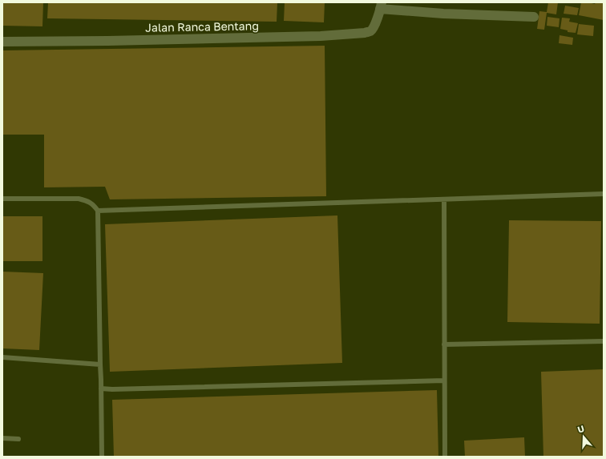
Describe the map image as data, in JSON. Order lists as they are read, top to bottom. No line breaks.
{"streets":{"street":["Jalan Ranca Bentang"]},"north":"top"}
